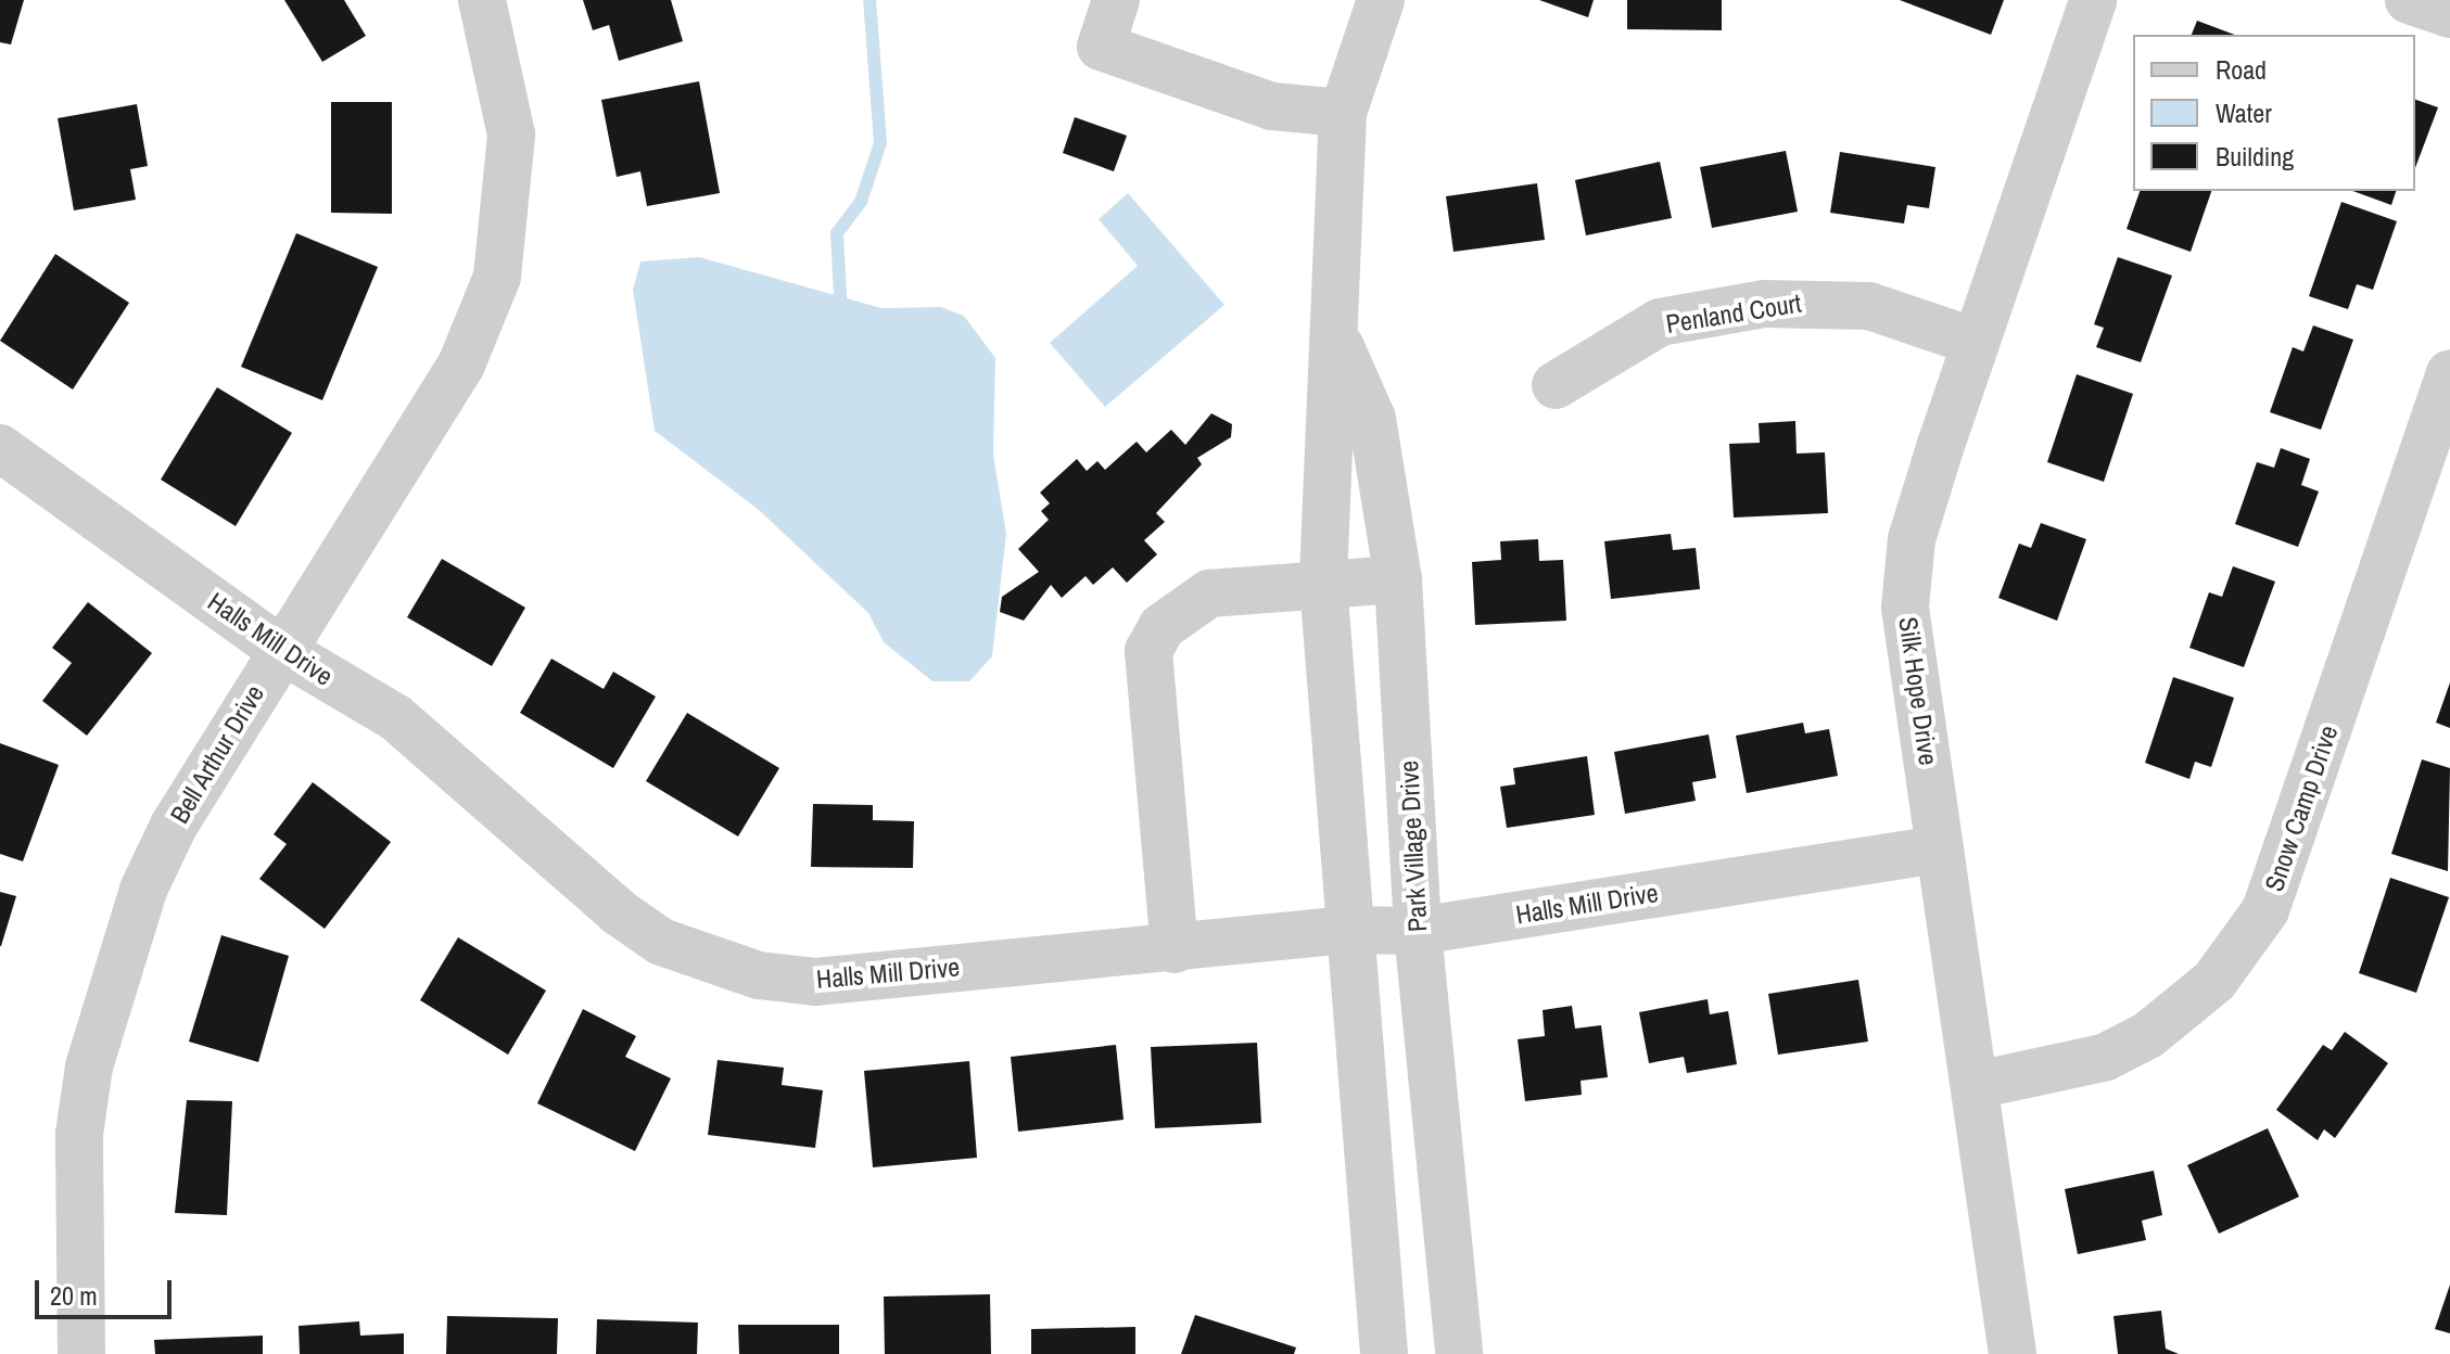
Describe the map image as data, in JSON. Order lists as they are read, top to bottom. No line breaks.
{"streets":{"street":["Penland Court","Halls Mill Drive","Silk Hope Drive","Bell Arthur Drive","Snow Camp Drive","Park Village Drive"]},"crossings":[["Penland Court","Silk Hope Drive"],["Halls Mill Drive","Silk Hope Drive"],["Halls Mill Drive","Bell Arthur Drive"],["Halls Mill Drive","Park Village Drive"],["Silk Hope Drive","Snow Camp Drive"]],"legend":["Road","Water","Building"],"scale_bar":"20 m"}
